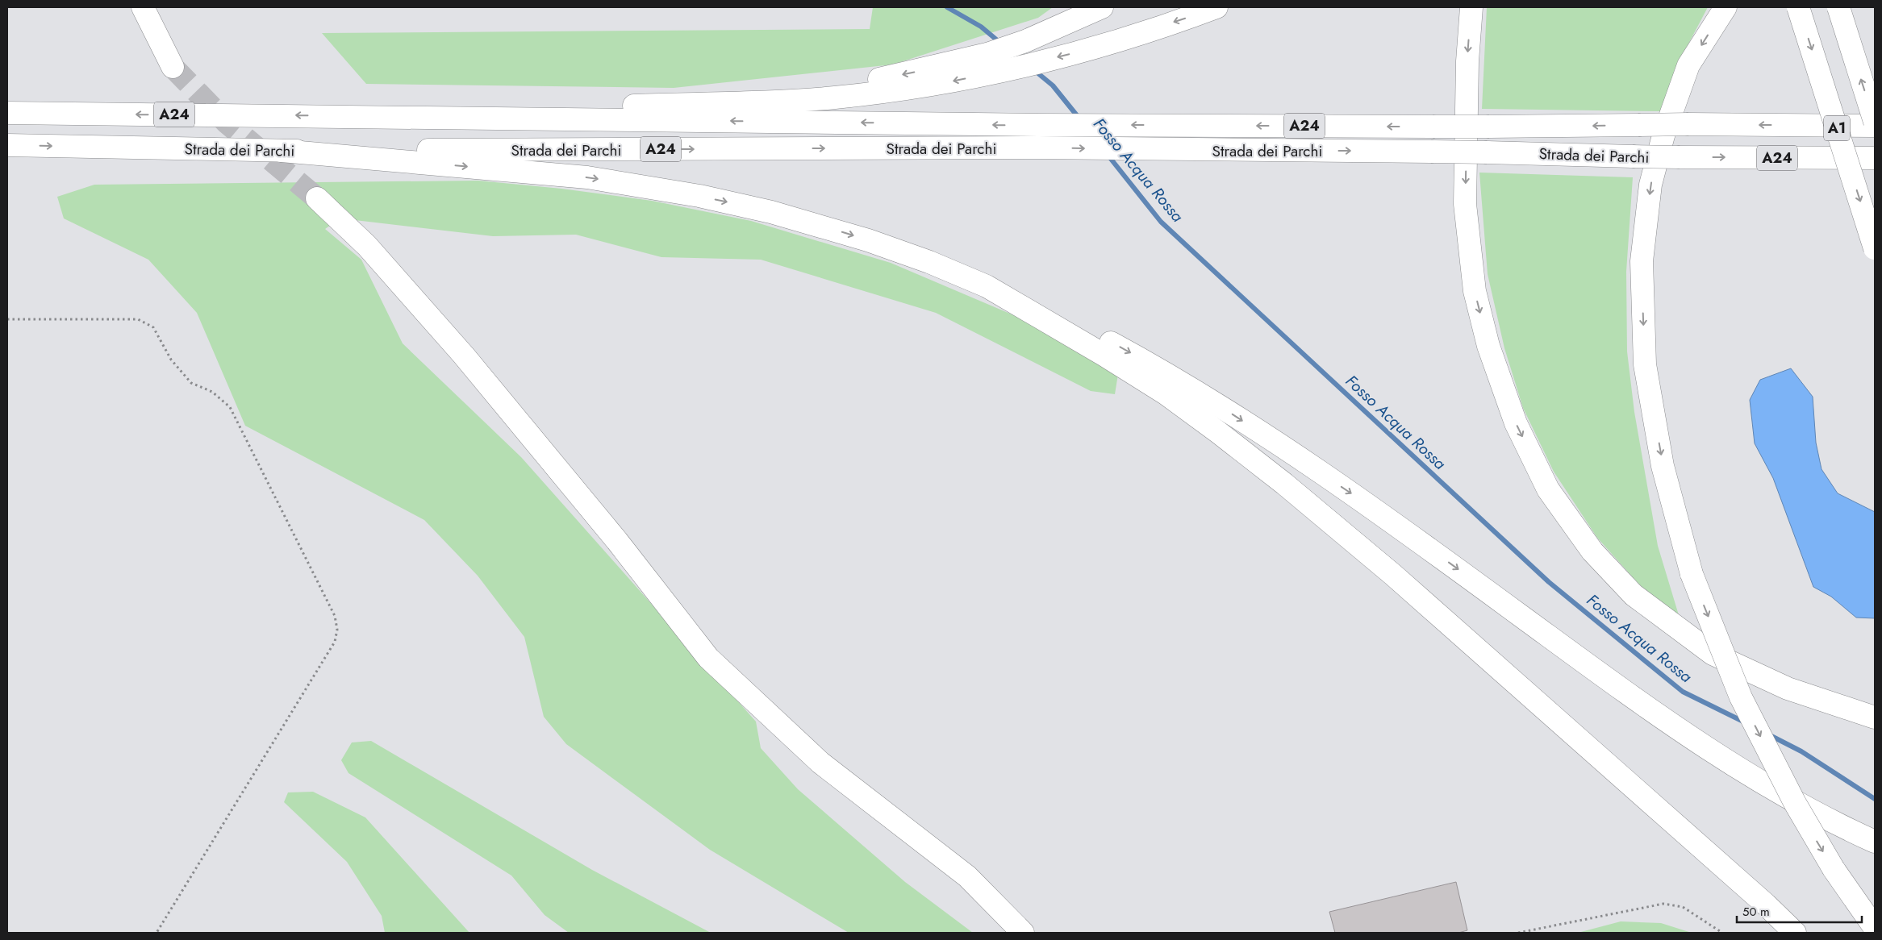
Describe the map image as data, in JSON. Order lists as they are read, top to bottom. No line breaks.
{"streets":{"main road":["A24","A1","Strada dei Parchi"]},"water":["Fosso Acqua Rossa"],"scale_bar":"50 m"}
